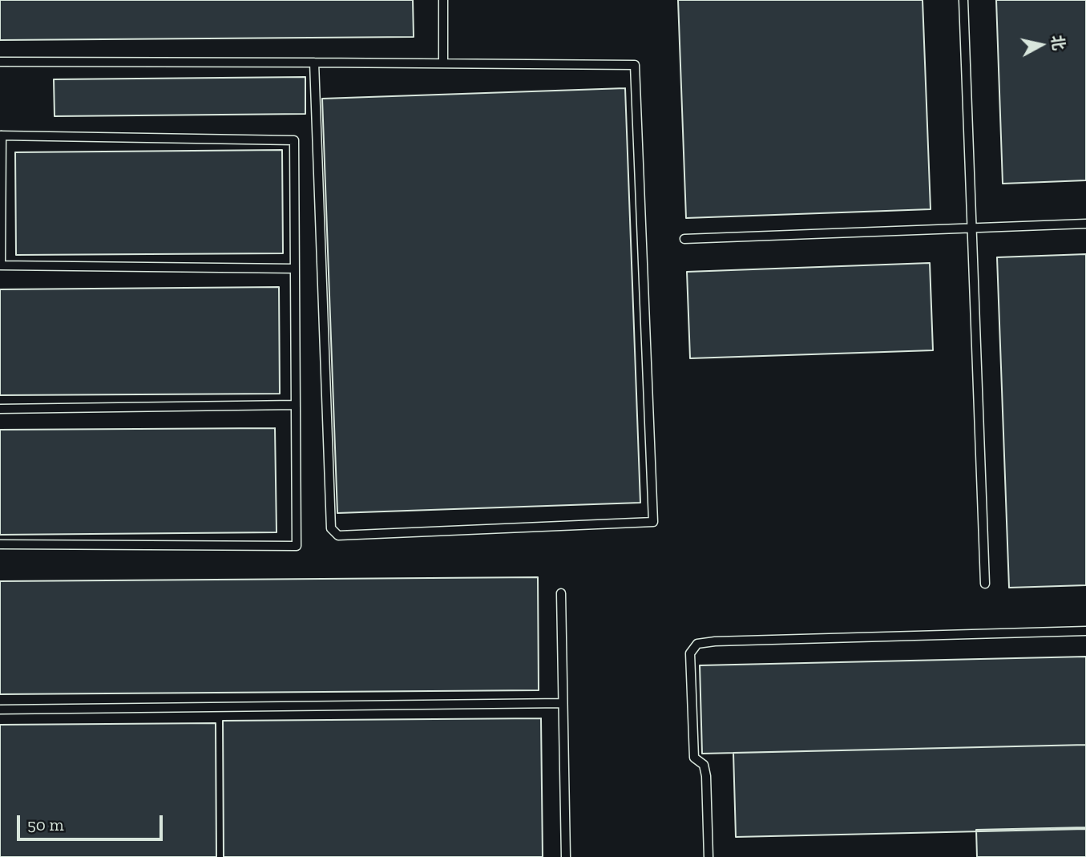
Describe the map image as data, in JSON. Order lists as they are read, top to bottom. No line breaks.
{"scale_bar":"50 m","north":"right"}
